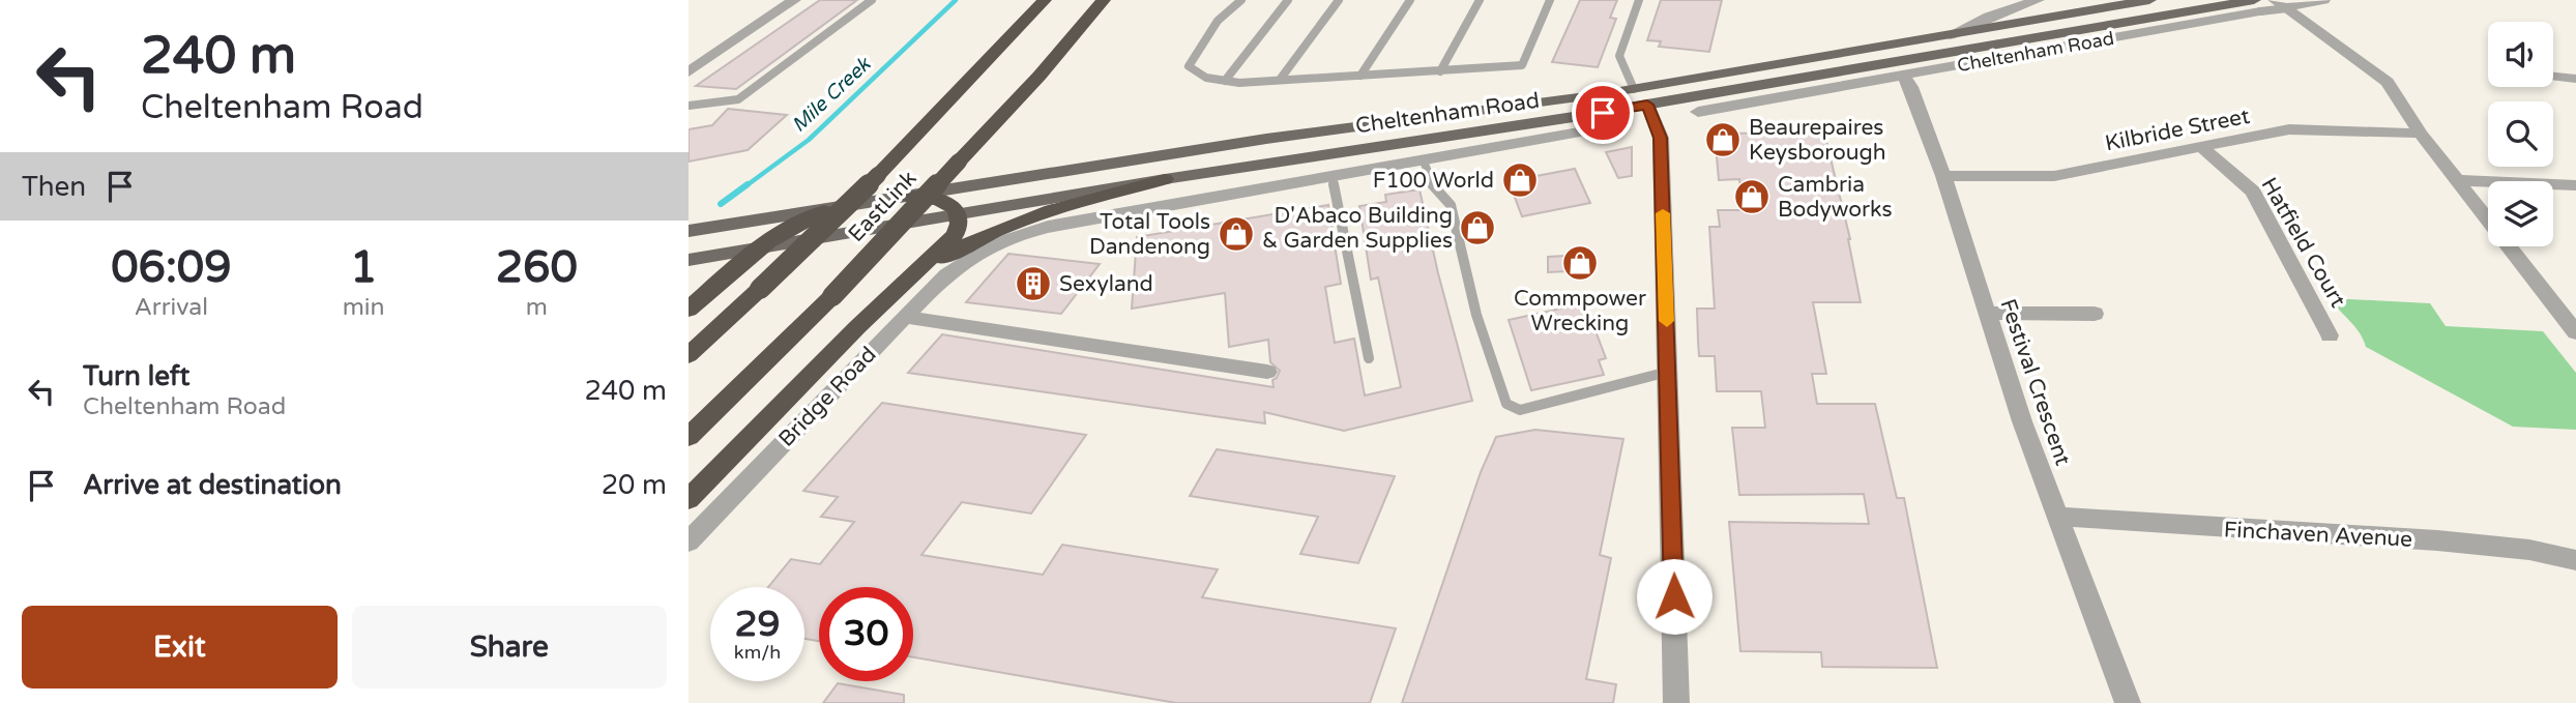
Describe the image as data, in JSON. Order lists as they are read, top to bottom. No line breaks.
{"streets":{"highway":["EastLink"],"main road":["Cheltenham Road"],"street":["Kilbride Street","Hatfield Court","Festival Crescent","Bridge Road","Finchaven Avenue"]},"crossings":[["Cheltenham Road","Festival Crescent"],["Cheltenham Road","Bridge Road"],["Kilbride Street","Hatfield Court"],["Kilbride Street","Festival Crescent"],["Festival Crescent","Finchaven Avenue"]],"water":["Mile Creek"],"places":{"shop":["Beaurepaires Keysborough","F100 World","Cambria Bodyworks","D'Abaco Building & Garden Supplies","Total Tools Dandenong","Commpower Wrecking"],"building":["Sexyland"]},"page":{"turn":["240 m","Cheltenham Road"],"then":"Then","eta":["06:09","Arrival","1","min","260","m"],"list":[{"name":"Turn left","note":"Cheltenham Road","value":"240 m"},{"name":"Arrive at destination","value":"20 m"}],"speed":"29 km/h","limit":"30","buttons":["Exit","Share"]}}
